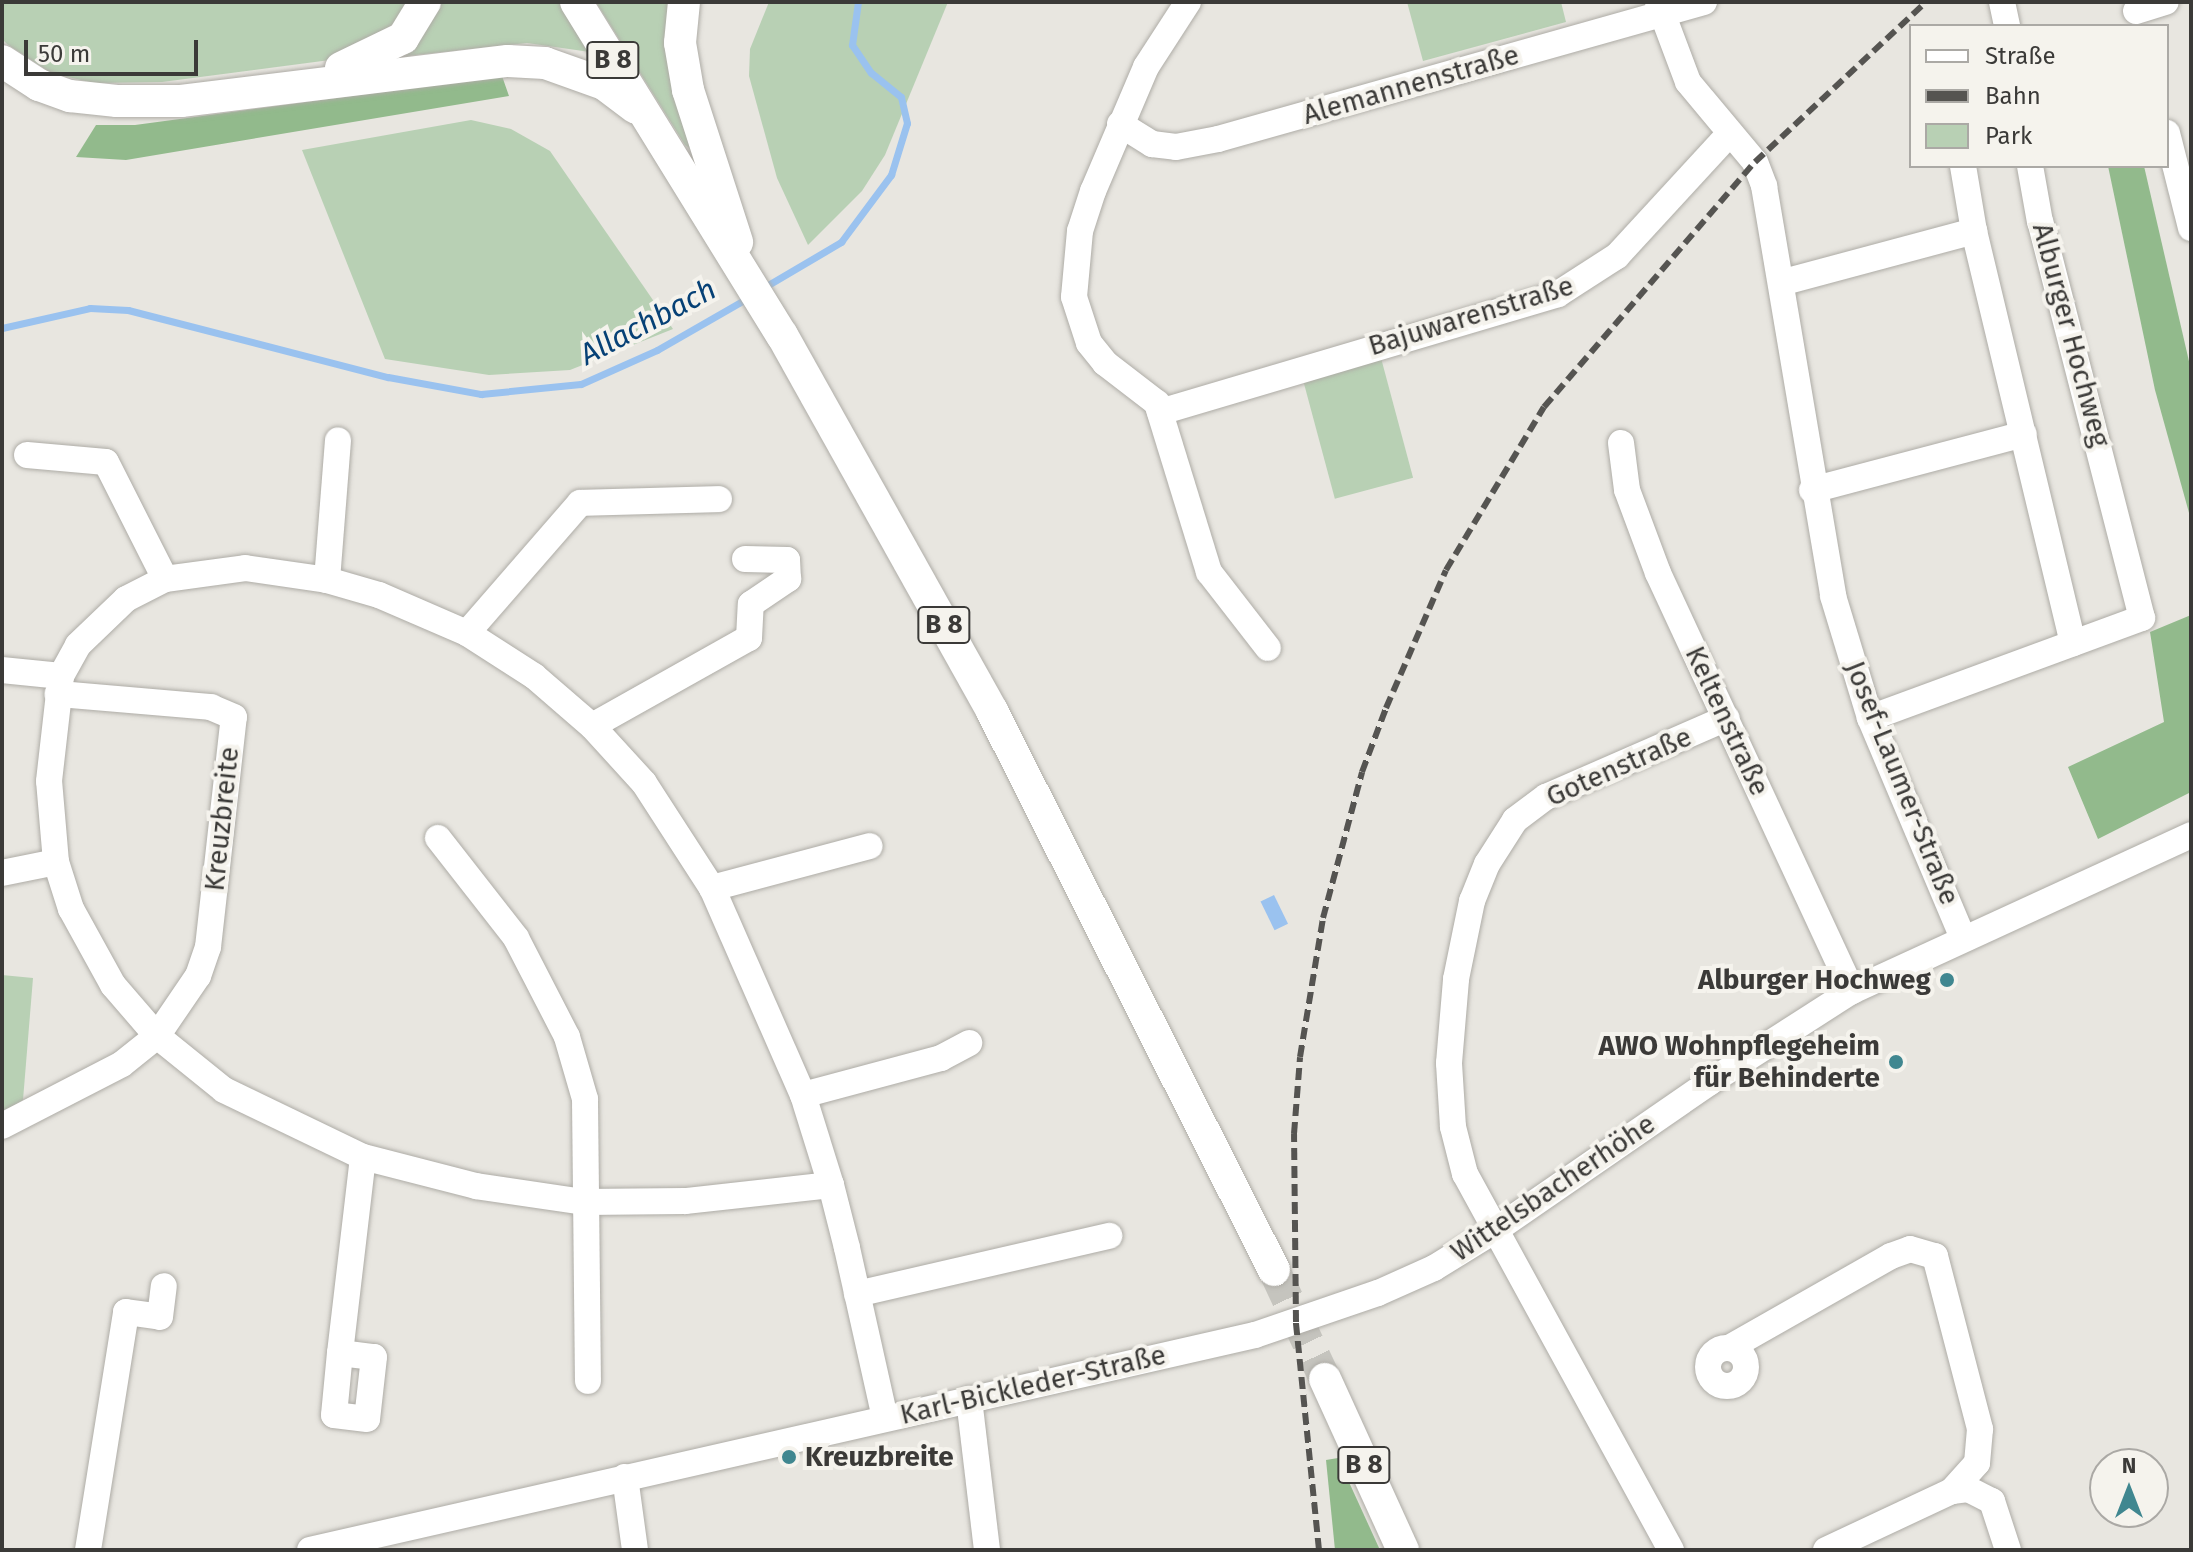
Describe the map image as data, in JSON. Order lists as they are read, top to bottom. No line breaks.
{"streets":{"main road":["B 8"],"street":["Alemannenstraße","Bajuwarenstraße","Alburger Hochweg","Keltenstraße","Gotenstraße","Josef-Laumer-Straße","Kreuzbreite","Wittelsbacherhöhe","Karl-Bickleder-Straße"]},"crossings":[["Bajuwarenstraße","Josef-Laumer-Straße"],["Alburger Hochweg","Josef-Laumer-Straße"],["Keltenstraße","Gotenstraße"],["Keltenstraße","Wittelsbacherhöhe"],["Gotenstraße","Wittelsbacherhöhe"],["Josef-Laumer-Straße","Wittelsbacherhöhe"],["Wittelsbacherhöhe","Karl-Bickleder-Straße"]],"water":["Allachbach"],"places":["Alburger Hochweg","AWO Wohnpflegeheim für Behinderte","Kreuzbreite"],"legend":["Straße","Bahn","Park"],"scale_bar":"50 m","north":"top"}
